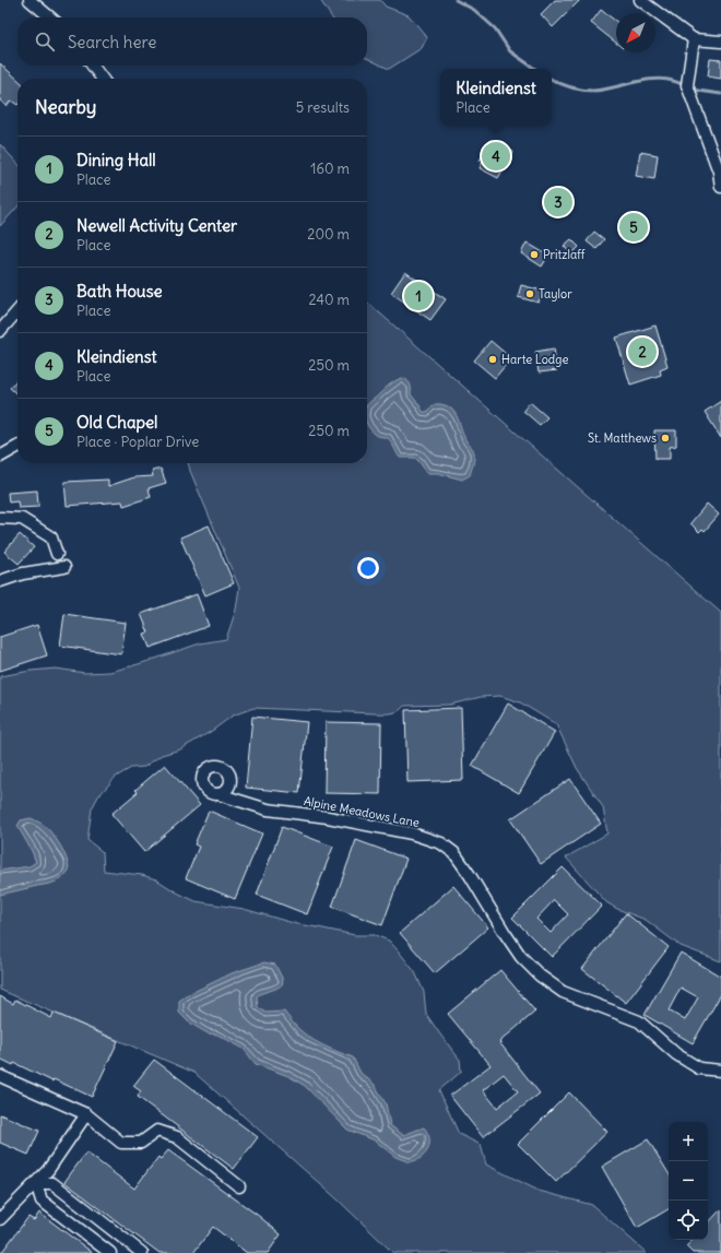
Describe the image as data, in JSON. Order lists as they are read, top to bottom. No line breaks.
{"streets":{"street":["Alpine Meadows Lane"]},"places":["Pritzlaff","Taylor","Harte Lodge","St. Matthews"],"north":"bottom left","page":{"search":"Search here","popup":["Kleindienst","Place"],"heading":["Nearby","5 results"],"list":[{"mark":"1","name":"Dining Hall","note":"Place","value":"160 m"},{"mark":"2","name":"Newell Activity Center","note":"Place","value":"200 m"},{"mark":"3","name":"Bath House","note":"Place","value":"240 m"},{"mark":"4","name":"Kleindienst","note":"Place","value":"250 m"},{"mark":"5","name":"Old Chapel","note":"Place · Poplar Drive","value":"250 m"}],"pins":["4","3","5","1","2"],"map_buttons":["+","−"]}}
